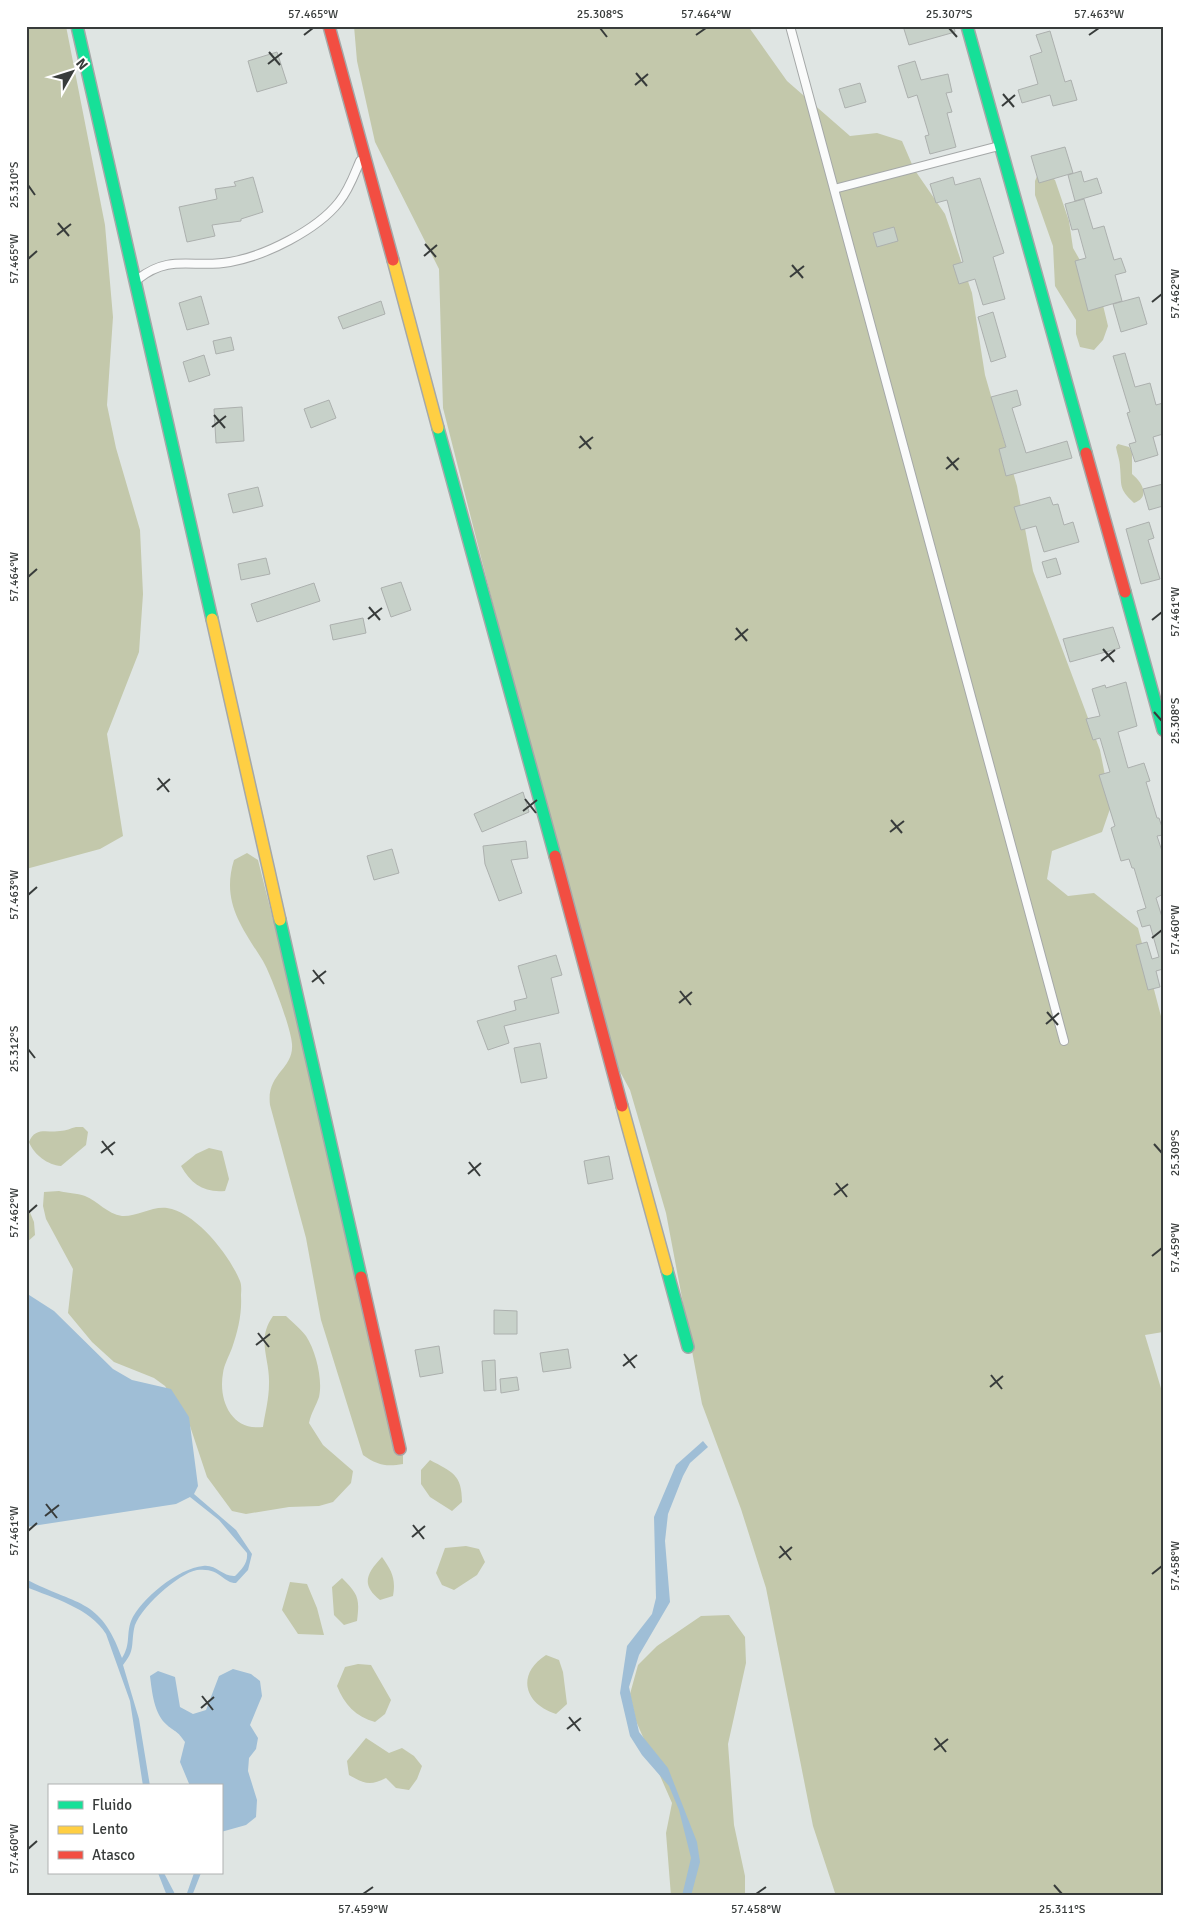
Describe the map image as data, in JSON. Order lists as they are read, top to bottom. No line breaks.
{"legend":["Fluido","Lento","Atasco"],"north":"top right","coordinates":["57.465°W","25.308°S","57.464°W","25.307°S","57.463°W","25.310°S","57.462°W","57.461°W","57.460°W","25.312°S","25.309°S","57.459°W","57.458°W","25.311°S"]}
